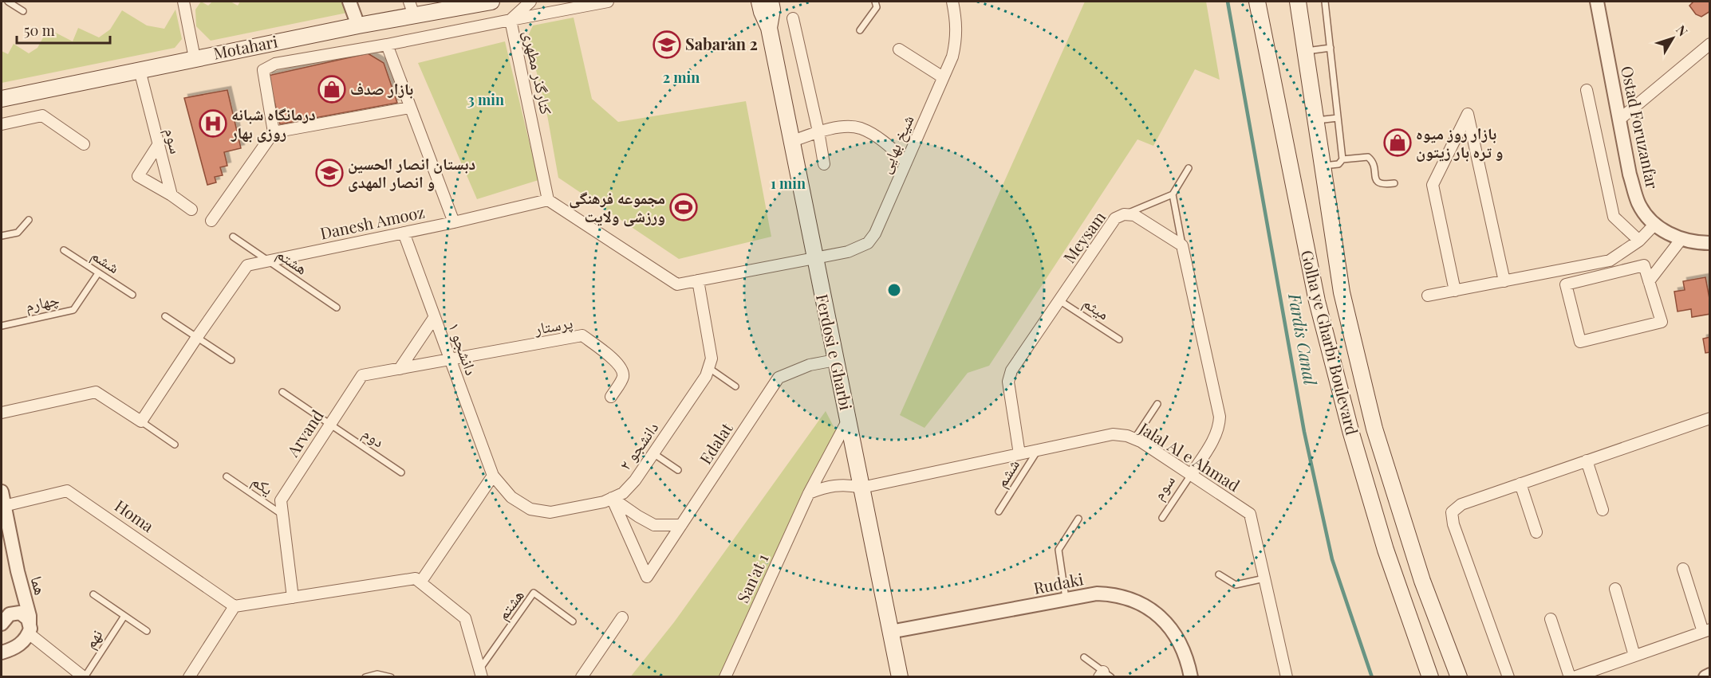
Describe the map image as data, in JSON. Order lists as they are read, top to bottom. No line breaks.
{"streets":{"main road":["Motahari","Golha ye Gharbi Boulevard","Ferdosi e Gharbi"],"street":["کنارگذر مطهری","Ostad Foruzanfar","سوم","شیخ بهایی","Danesh Amooz","Meysam","پرستار","دانشجو ۱","Arvand","Edalat","دانشجو ۲","Jalal Al e Ahmad","Homa","San'at 1","Rudaki","هما"],"lane":["ششم","هشتم","چهارم","میثم","دوم","یکم","نهم"]},"crossings":[["Motahari","سوم"],["کنارگذر مطهری","Danesh Amooz"],["سوم","Jalal Al e Ahmad"],["شیخ بهایی","Ferdosi e Gharbi"],["Danesh Amooz","هشتم"],["Danesh Amooz","دانشجو ۱"],["Meysam","میثم"],["Meysam","Jalal Al e Ahmad"],["ششم","چهارم"],["ششم","Jalal Al e Ahmad"],["پرستار","دانشجو ۱"],["پرستار","Arvand"],["دانشجو ۱","Arvand"],["دانشجو ۱","دانشجو ۲"],["Ferdosi e Gharbi","Edalat"],["Ferdosi e Gharbi","Jalal Al e Ahmad"],["Ferdosi e Gharbi","San'at 1"],["Ferdosi e Gharbi","Rudaki"],["Arvand","دوم"],["Arvand","یکم"],["Edalat","دانشجو ۲"]],"water":["Fardis Canal"],"places":{"school or university":["Sabaran 2","دبستان انصار الحسین و انصار المهدی"],"shop":["بازار صدف","بازار روز میوه و تره بار زیتون"],"hospital":["درمانگاه شبانه روزی بهار"],"sports":["مجموعه فرهنگی ورزشی ولایت"]},"scale_bar":"50 m","north":"top right","rings":["2 min","3 min","1 min"]}
